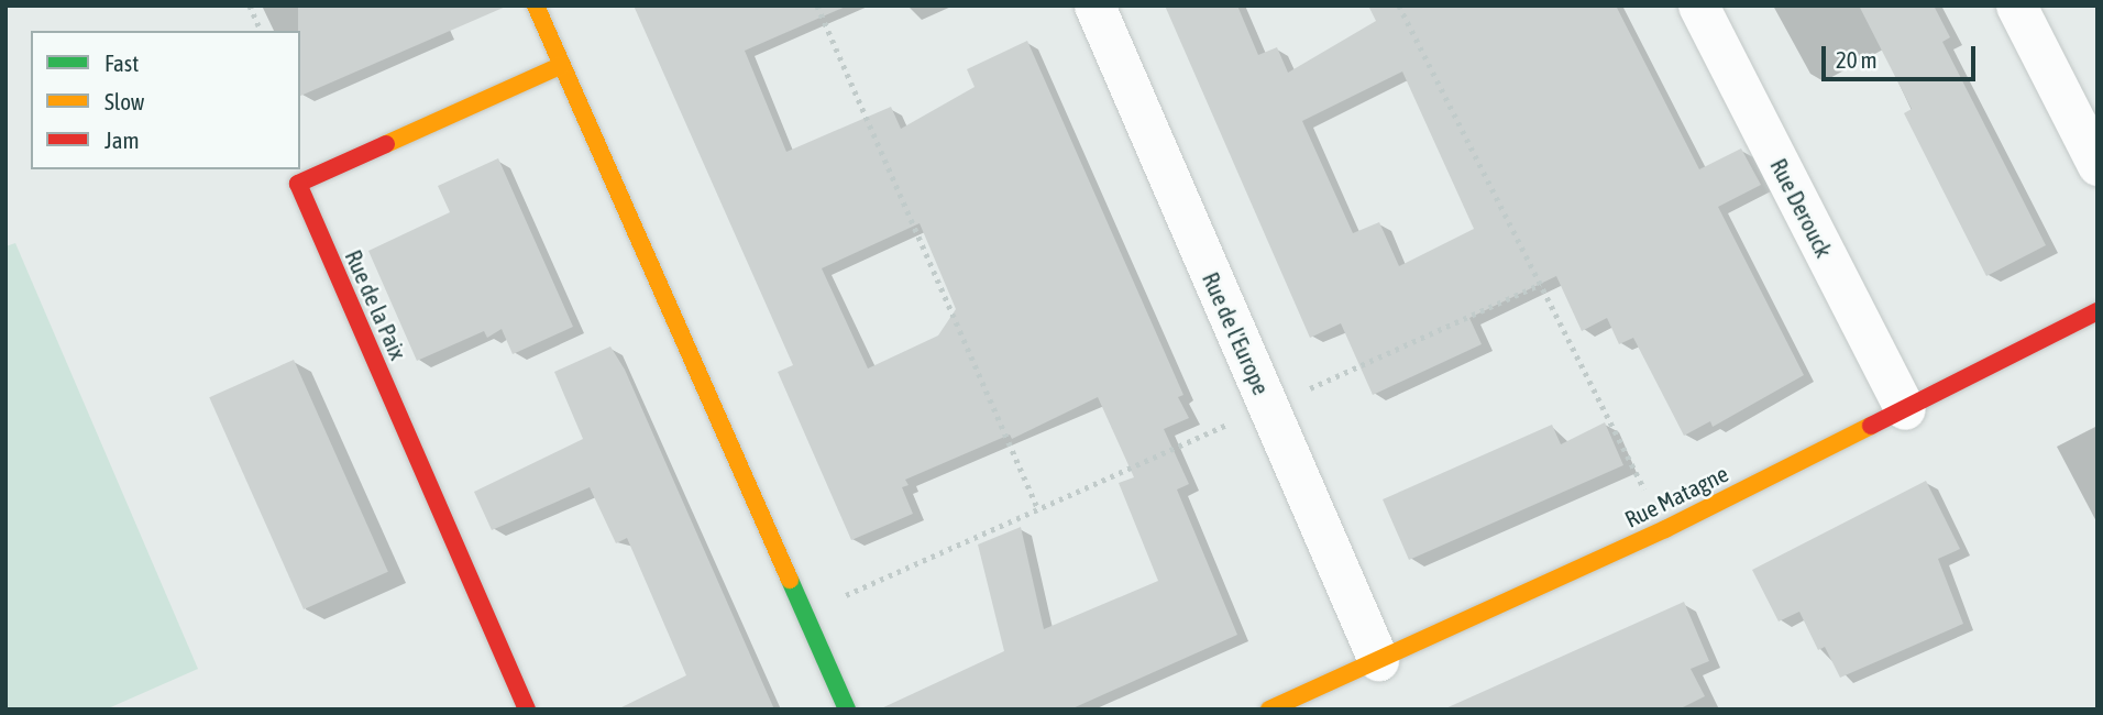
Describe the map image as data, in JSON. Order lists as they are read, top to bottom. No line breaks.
{"streets":{"street":["Rue Derouck","Rue de la Paix","Rue de l'Europe","Rue Matagne"]},"crossings":[["Rue Derouck","Rue Matagne"],["Rue de l'Europe","Rue Matagne"]],"legend":["Fast","Slow","Jam"],"scale_bar":"20 m"}
